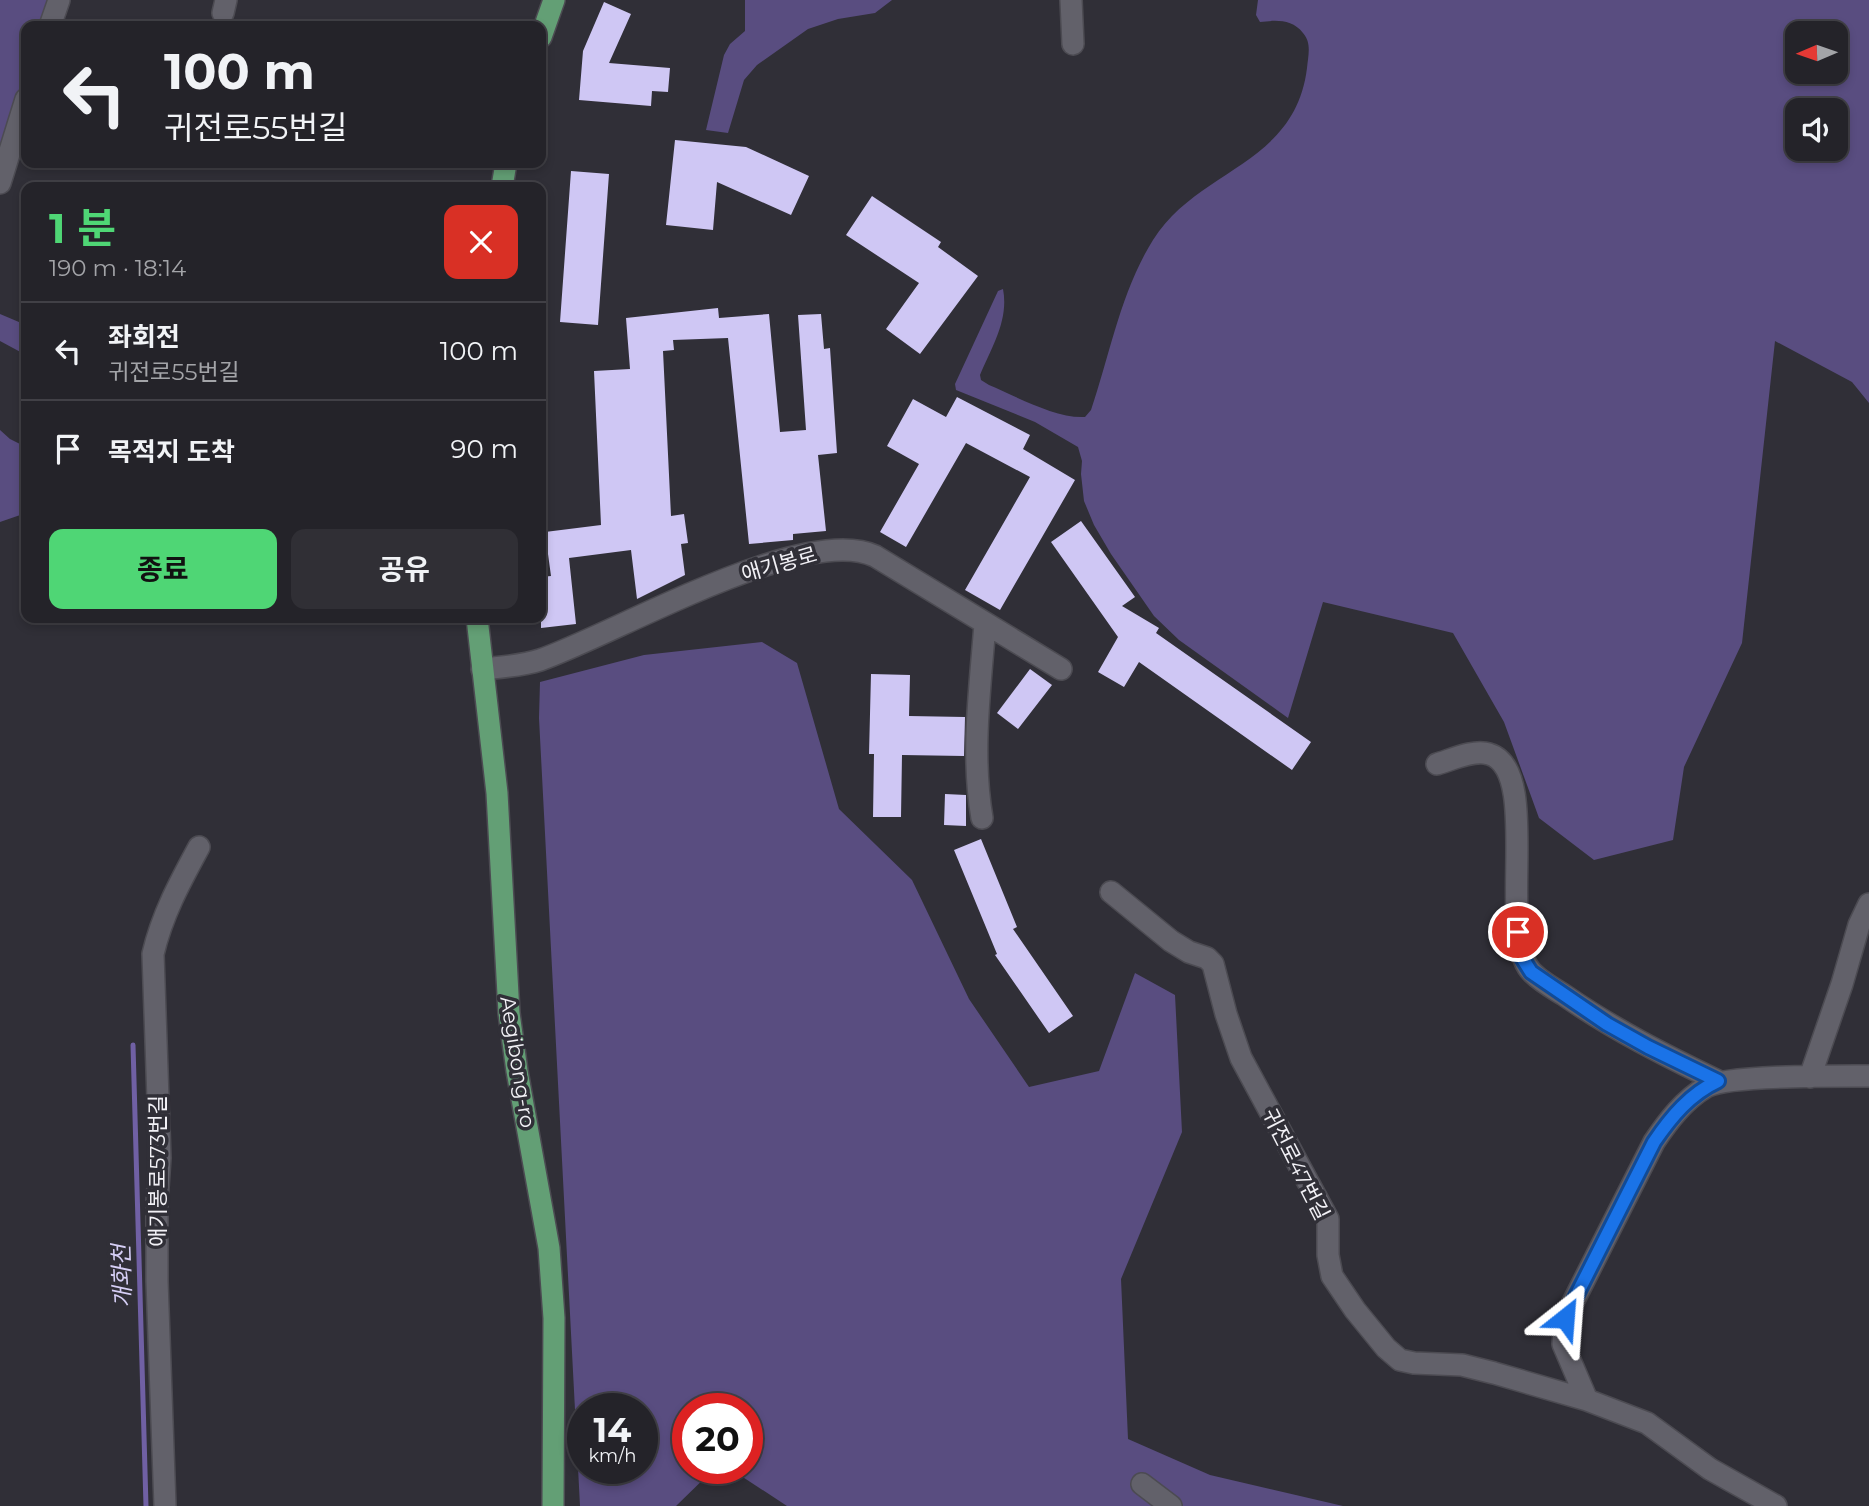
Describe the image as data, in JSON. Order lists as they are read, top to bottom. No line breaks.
{"streets":{"main road":["Aegibong-ro"],"lane":["애기봉로","귀전로47번길","애기봉로573번길"]},"crossings":[["애기봉로","Aegibong-ro"]],"water":["개화천"],"north":"left","page":{"turn":["100 m","귀전로55번길"],"heading":["1 분","190 m · 18:14"],"list":[{"name":"좌회전","note":"귀전로55번길","value":"100 m"},{"name":"목적지 도착","value":"90 m"}],"buttons":["종료","공유"],"speed":"14 km/h","limit":"20"}}
